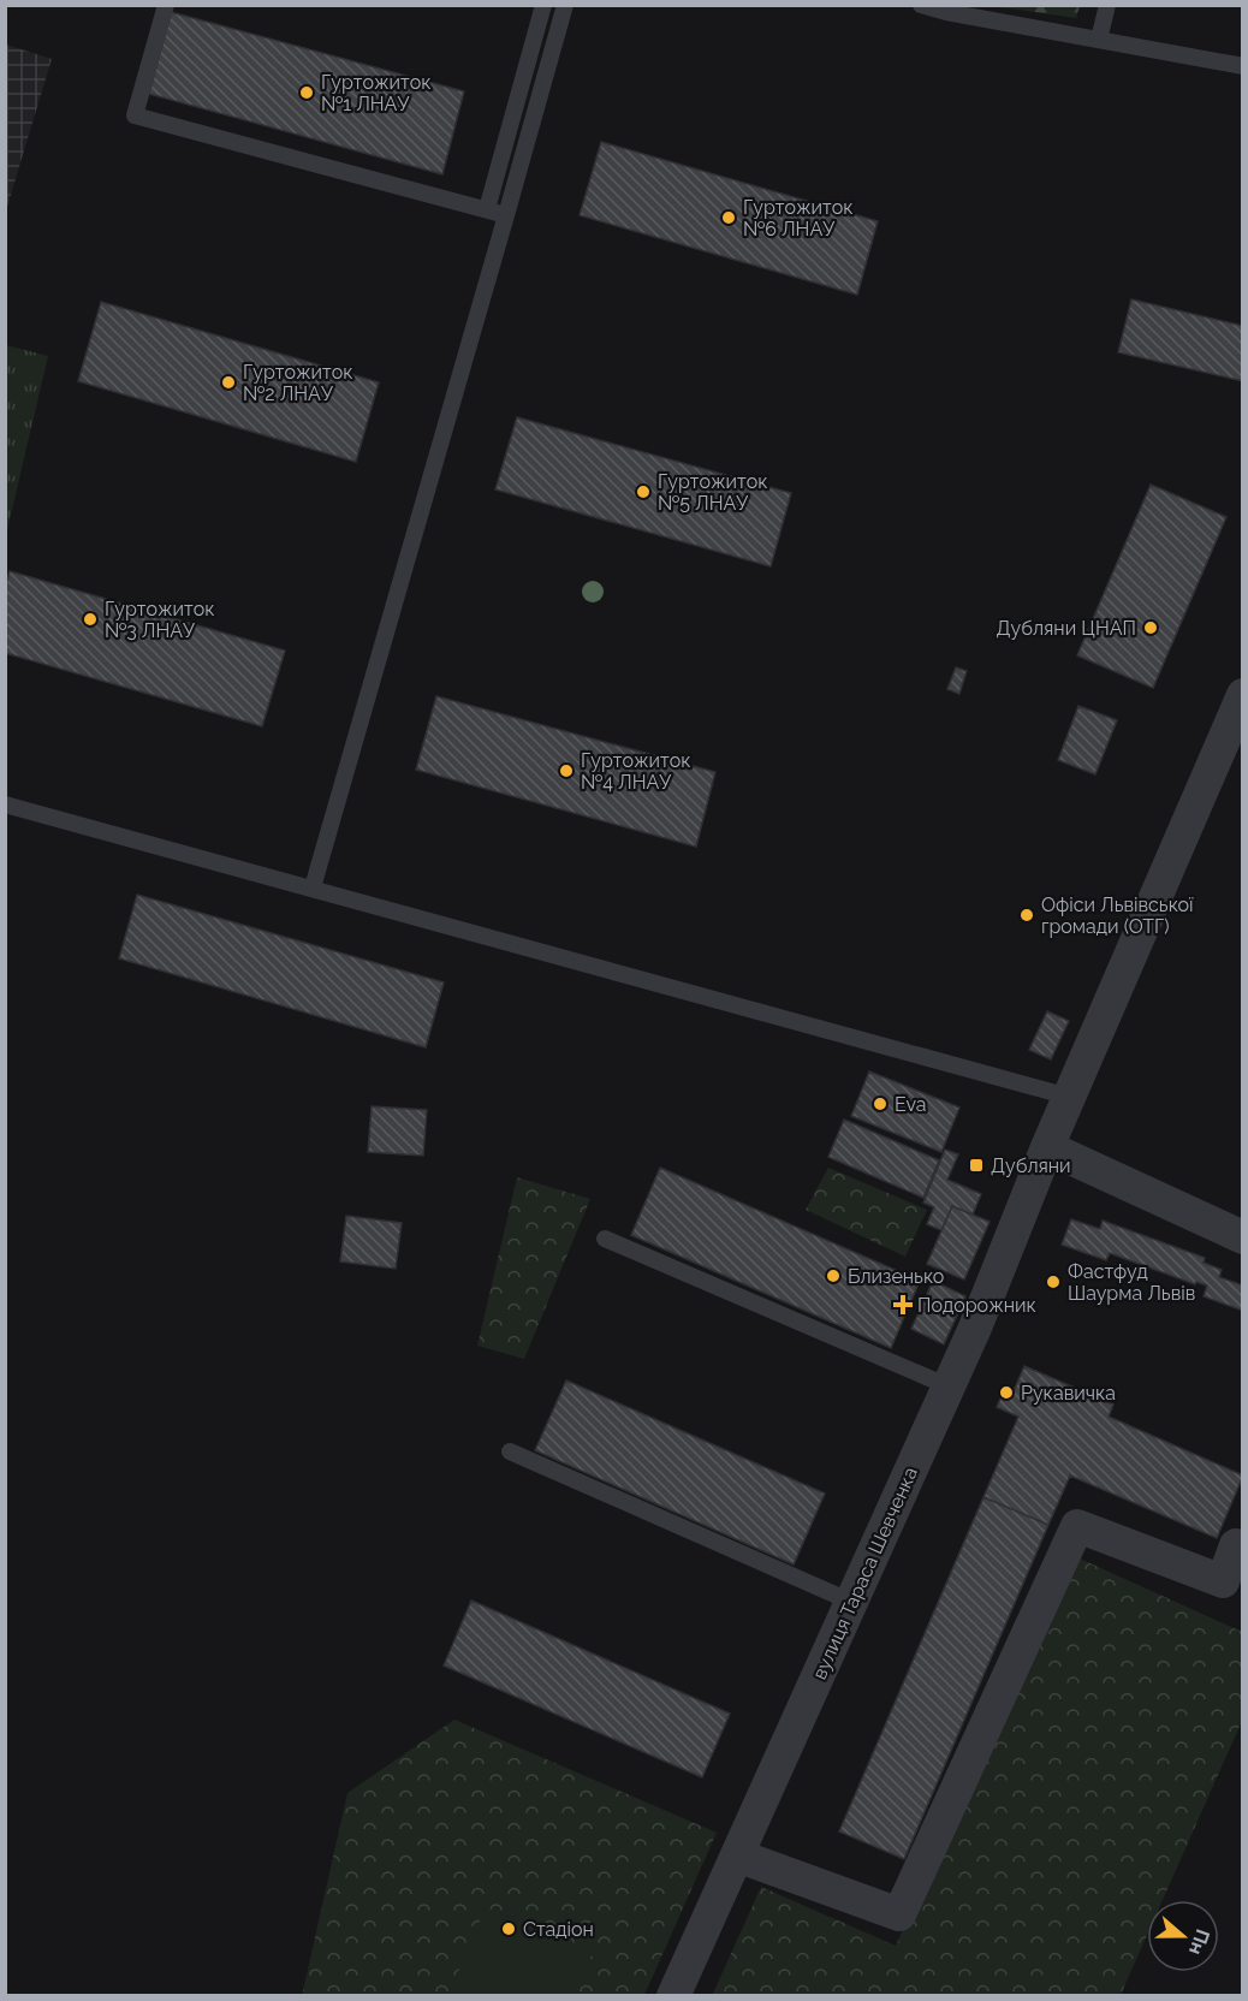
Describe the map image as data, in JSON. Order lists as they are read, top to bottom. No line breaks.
{"streets":{"street":["вулиця Тараса Шевченка"]},"places":{"other":["Гуртожиток №1 ЛНАУ","Гуртожиток №6 ЛНАУ","Гуртожиток №2 ЛНАУ","Гуртожиток №5 ЛНАУ","Гуртожиток №3 ЛНАУ","Дубляни ЦНАП","Гуртожиток №4 ЛНАУ","Офіси Львівської громади (ОТГ)","Eva","Близенько","Фастфуд Шаурма Львів","Рукавичка","Стадіон"],"transit":["Дубляни"],"health":["Подорожник"]},"north":"right"}
